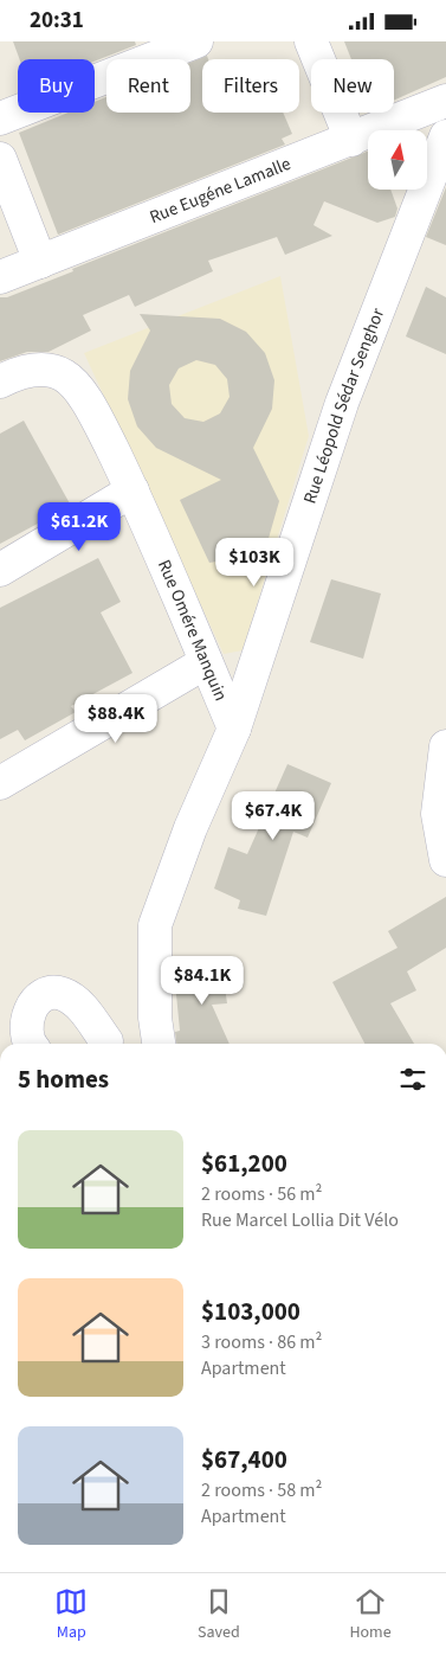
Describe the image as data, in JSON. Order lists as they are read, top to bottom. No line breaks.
{"streets":{"street":["Rue Eugéne Lamalle","Rue Léopold Sédar Senghor","Rue Omére Manquin"]},"crossings":[["Rue Léopold Sédar Senghor","Rue Omére Manquin"]],"north":"top","page":{"status":"20:31","chip":["Buy","Rent","Filters","New"],"price":["$61.2K","$103K","$88.4K","$67.4K","$84.1K"],"heading":"5 homes","list":[{"name":"$61,200","note":"2 rooms · 56 m² · Rue Marcel Lollia Dit Vélo"},{"name":"$103,000","note":"3 rooms · 86 m² · Apartment"},{"name":"$67,400","note":"2 rooms · 58 m² · Apartment"}],"tabs":["Map","Saved","Home"]}}
